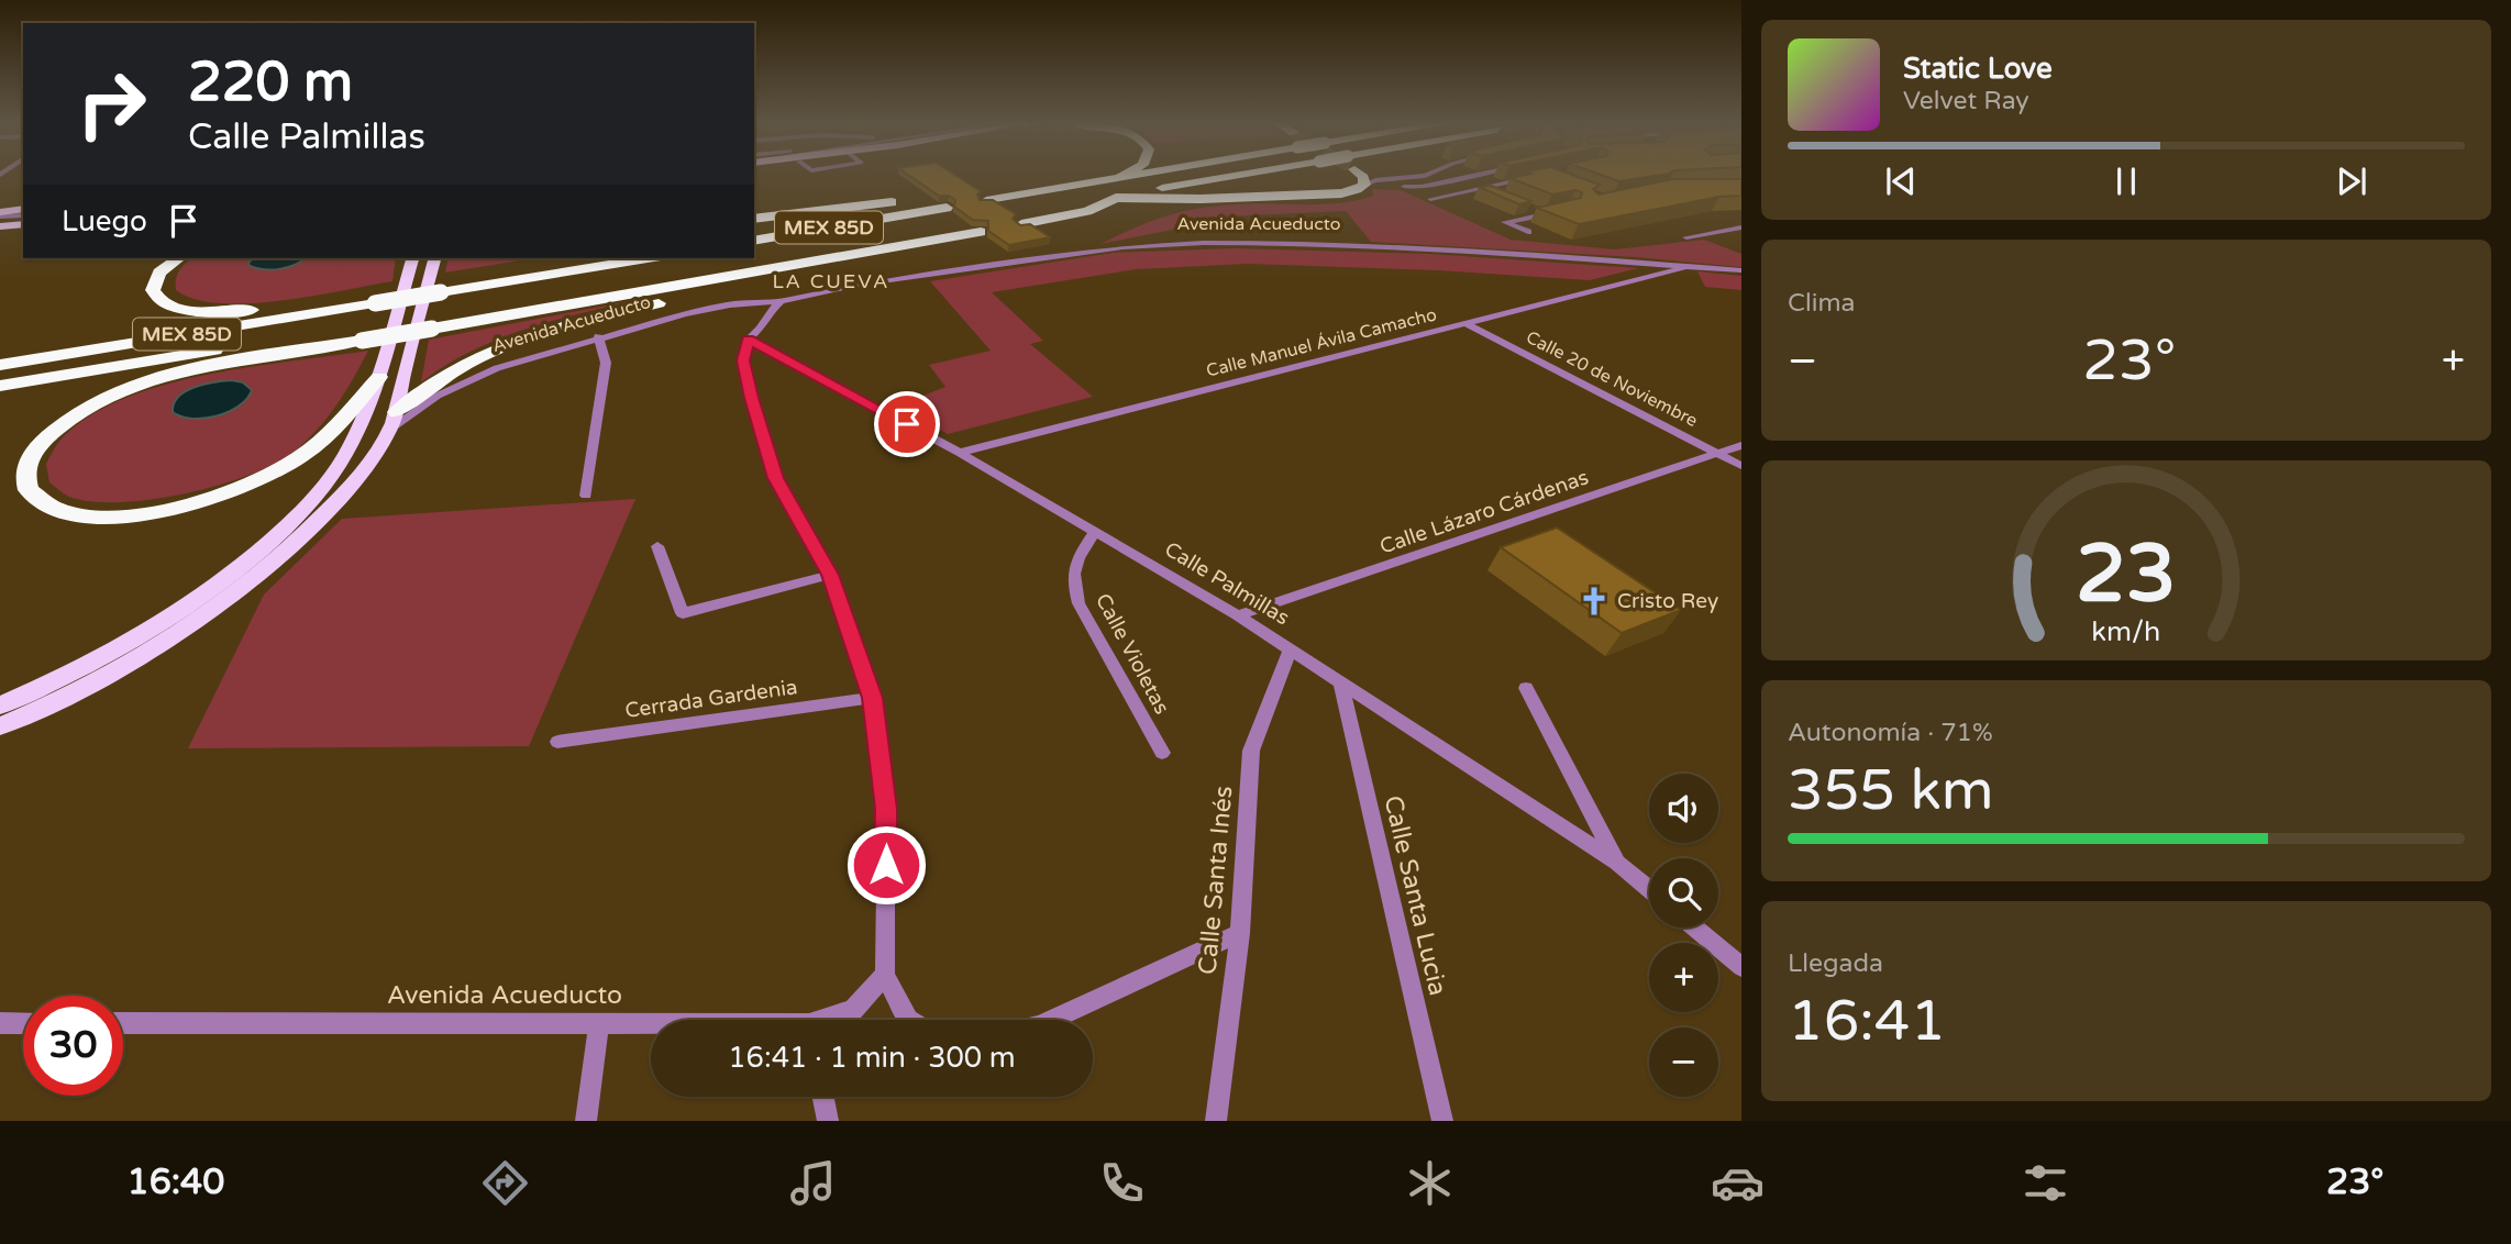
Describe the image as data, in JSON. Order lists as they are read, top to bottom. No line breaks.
{"streets":{"highway":["MEX 85D"],"street":["Avenida Acueducto","Calle Manuel Ávila Camacho","Calle 20 de Noviembre","Calle Lázaro Cárdenas","Calle Palmillas","Calle Violetas","Cerrada Gardenia","Calle Santa Inés","Calle Santa Lucia"]},"crossings":[["Avenida Acueducto","Calle Manuel Ávila Camacho"],["Calle Manuel Ávila Camacho","Calle 20 de Noviembre"],["Calle Manuel Ávila Camacho","Calle Palmillas"],["Calle 20 de Noviembre","Calle Lázaro Cárdenas"],["Calle Lázaro Cárdenas","Calle Palmillas"],["Calle Palmillas","Calle Violetas"],["Calle Palmillas","Calle Santa Inés"],["Calle Palmillas","Calle Santa Lucia"]],"districts":["LA CUEVA"],"places":{"church":["Cristo Rey"]},"page":{"turn":["220 m","Calle Palmillas"],"song":["Static Love","Velvet Ray"],"then":"Luego","tile":["Clima",["Autonomía · 71%","355 km"],["Llegada","16:41"]],"heat":["−","23°","+"],"map_buttons":["+","−"],"limit":"30","trip":"16:41 · 1 min · 300 m","tabs":["16:40","23°"],"gauge":["23","km/h"]}}
